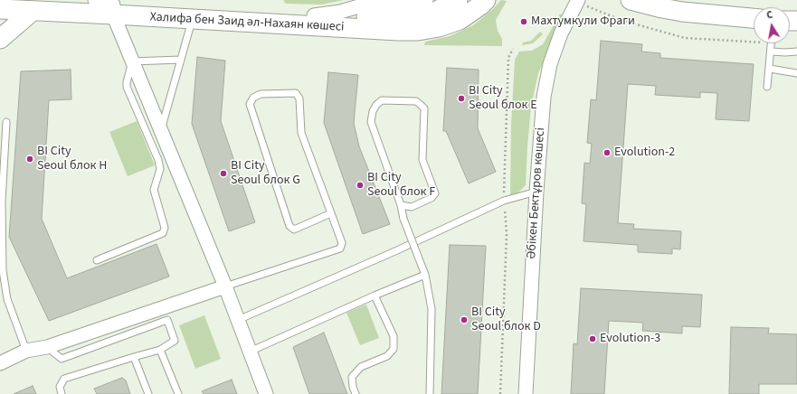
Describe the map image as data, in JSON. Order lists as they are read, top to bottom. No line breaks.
{"streets":{"street":["Халифа бен Заид әл-Нахаян көшесі","Әбікен Бектұров көшесі"]},"places":["Махтумкули Фраги","BI City Seoul блок E","Evolution-2","BI City Seoul блок H","BI City Seoul блок G","BI City Seoul блок F","BI City Seoul блок D","Evolution-3"],"north":"top"}
